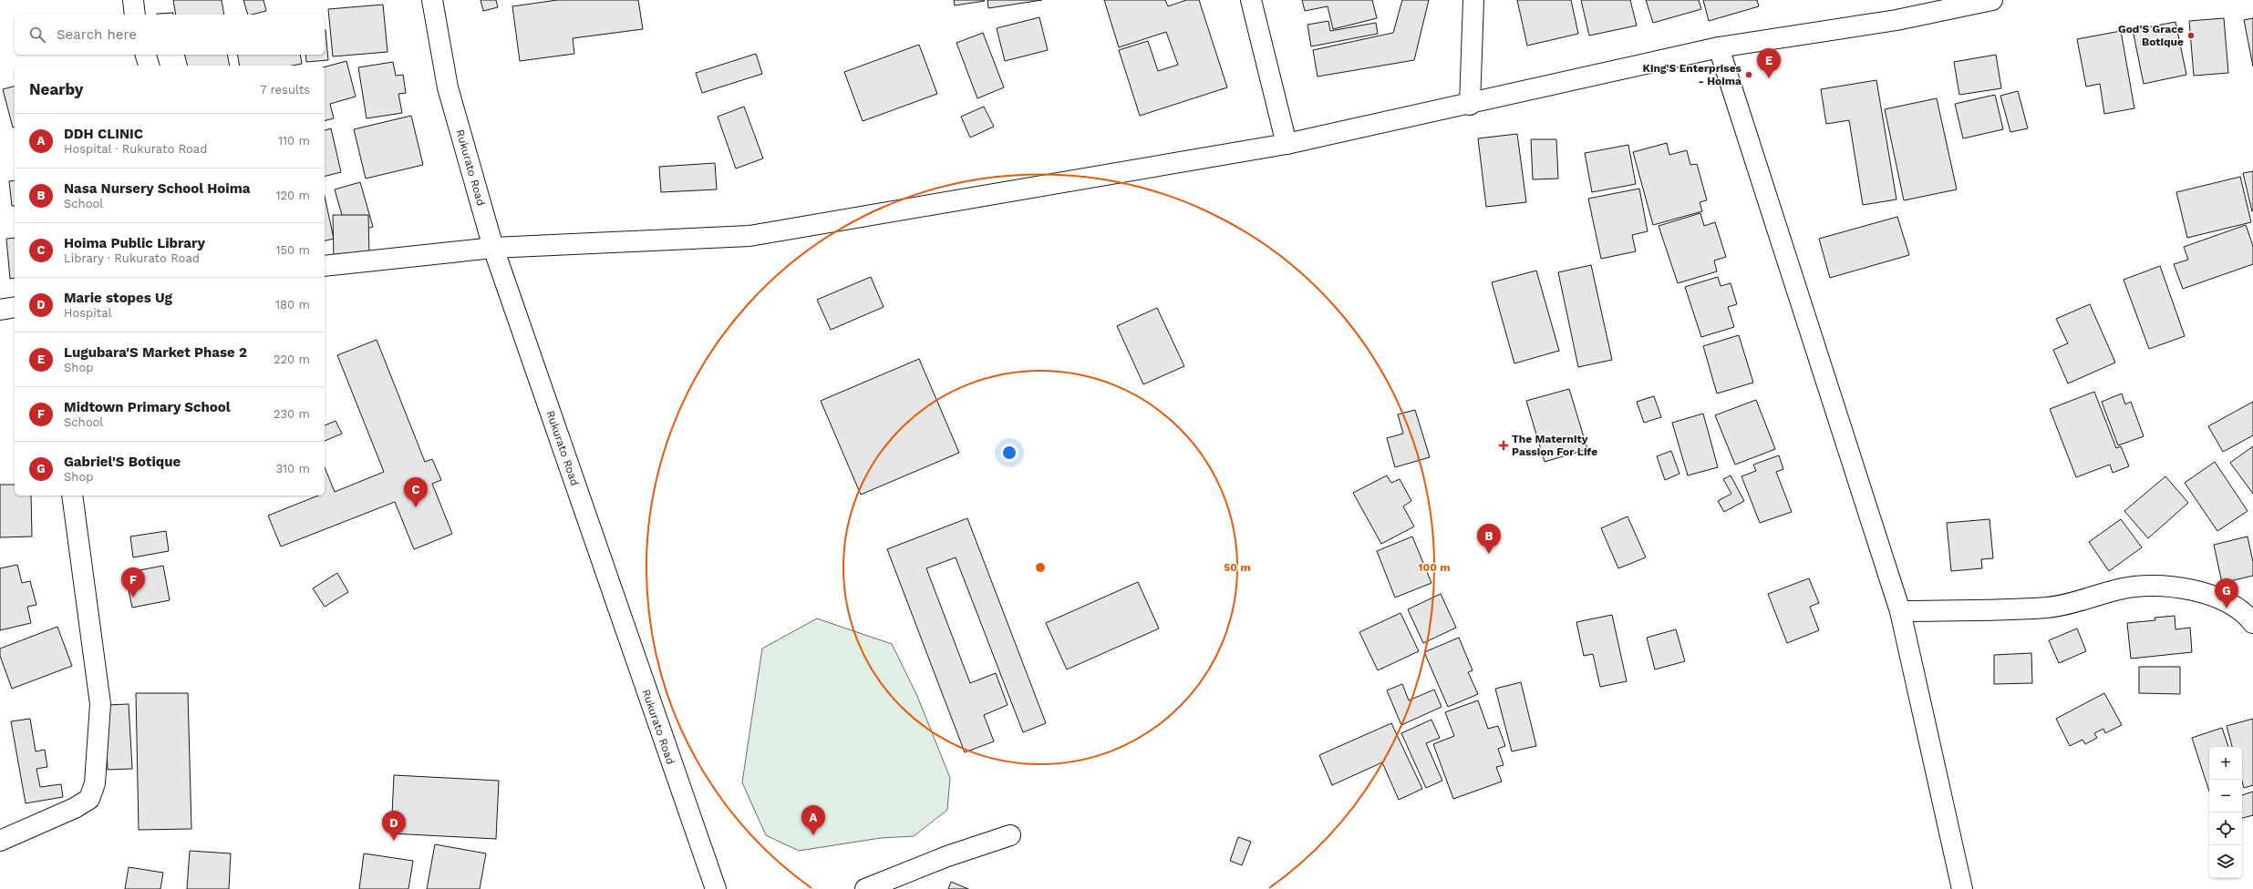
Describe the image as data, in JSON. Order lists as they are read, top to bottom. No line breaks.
{"streets":{"street":["Rukurato Road"]},"places":{"other":["God'S Grace Botique","King'S Enterprises - Hoima"],"health":["The Maternity Passion For Life"]},"page":{"search":"Search here","pins":["E","C","B","F","G","A","D"],"heading":["Nearby","7 results"],"list":[{"mark":"A","name":"DDH CLINIC","note":"Hospital · Rukurato Road","value":"110 m"},{"mark":"B","name":"Nasa Nursery School Hoima","note":"School","value":"120 m"},{"mark":"C","name":"Hoima Public Library","note":"Library · Rukurato Road","value":"150 m"},{"mark":"D","name":"Marie stopes Ug","note":"Hospital","value":"180 m"},{"mark":"E","name":"Lugubara'S Market Phase 2","note":"Shop","value":"220 m"},{"mark":"F","name":"Midtown Primary School","note":"School","value":"230 m"},{"mark":"G","name":"Gabriel'S Botique","note":"Shop","value":"310 m"}],"map_buttons":["+","−"]},"rings":["50 m","100 m"]}
